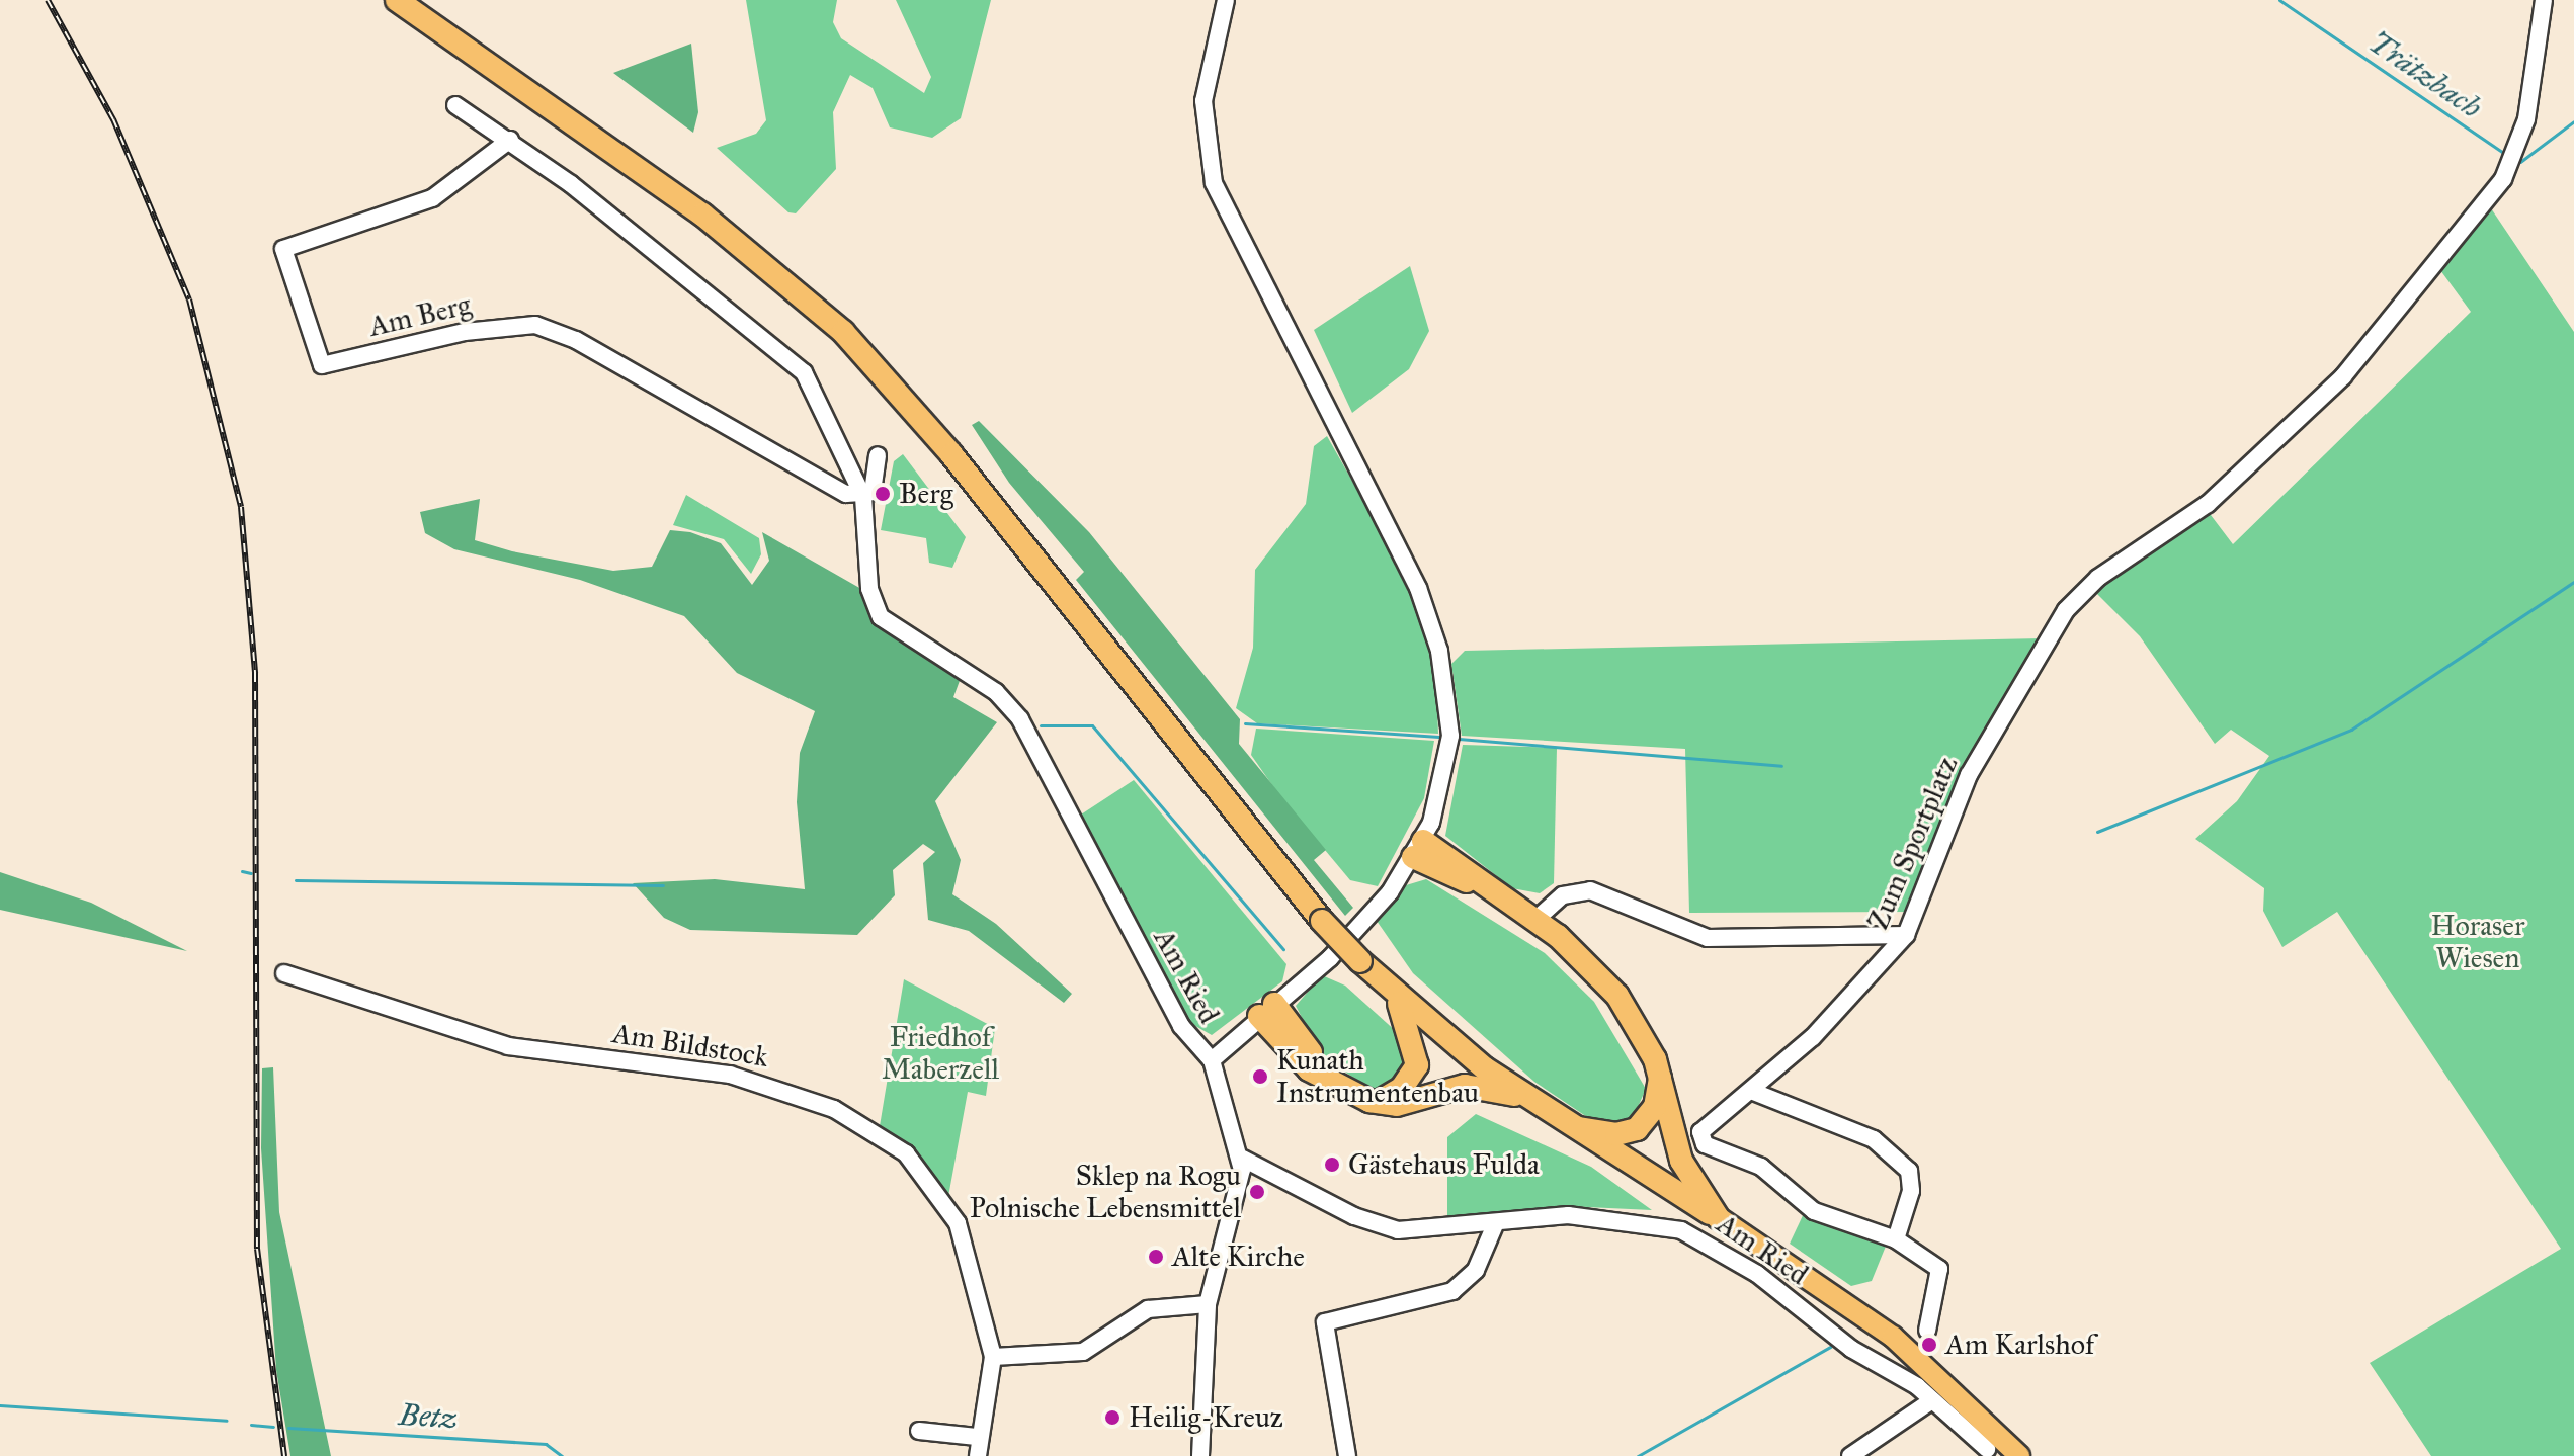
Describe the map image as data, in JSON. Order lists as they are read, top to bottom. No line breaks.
{"streets":{"street":["Am Berg","Zum Sportplatz","Am Ried","Am Bildstock"]},"crossings":[["Am Berg","Am Ried"]],"water":["Trätzbach","Betz"],"parks":["Horaser Wiesen","Friedhof Maberzell"],"places":["Berg","Kunath Instrumentenbau","Gästehaus Fulda","Sklep na Rogu Polnische Lebensmittel","Alte Kirche","Am Karlshof","Heilig-Kreuz"]}
